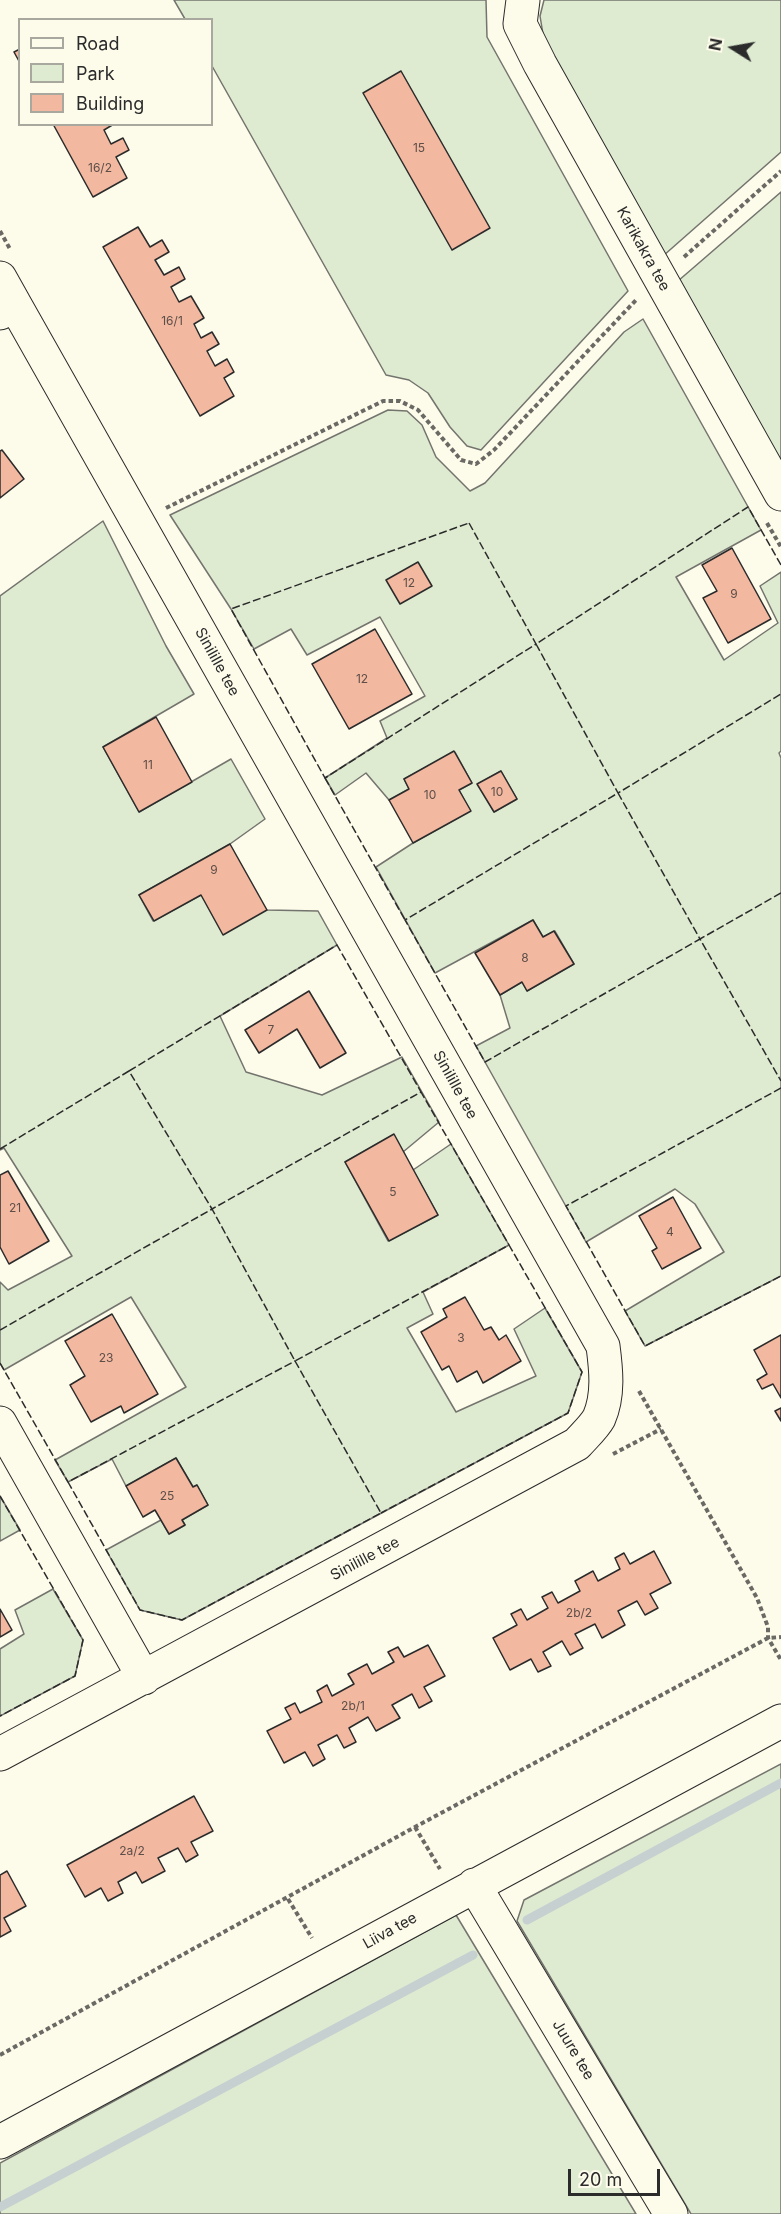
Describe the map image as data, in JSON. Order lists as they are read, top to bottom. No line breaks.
{"streets":{"street":["Karikakra tee","Sinilille tee","Liiva tee","Juure tee"]},"crossings":[["Liiva tee","Juure tee"]],"house_numbers":["15","16/2","16/1","12","9","12","11","10","10","9","8","7","5","21","4","3","23","25","2b/2","2b/1","2a/2"],"legend":["Road","Park","Building"],"scale_bar":"20 m","north":"left"}
